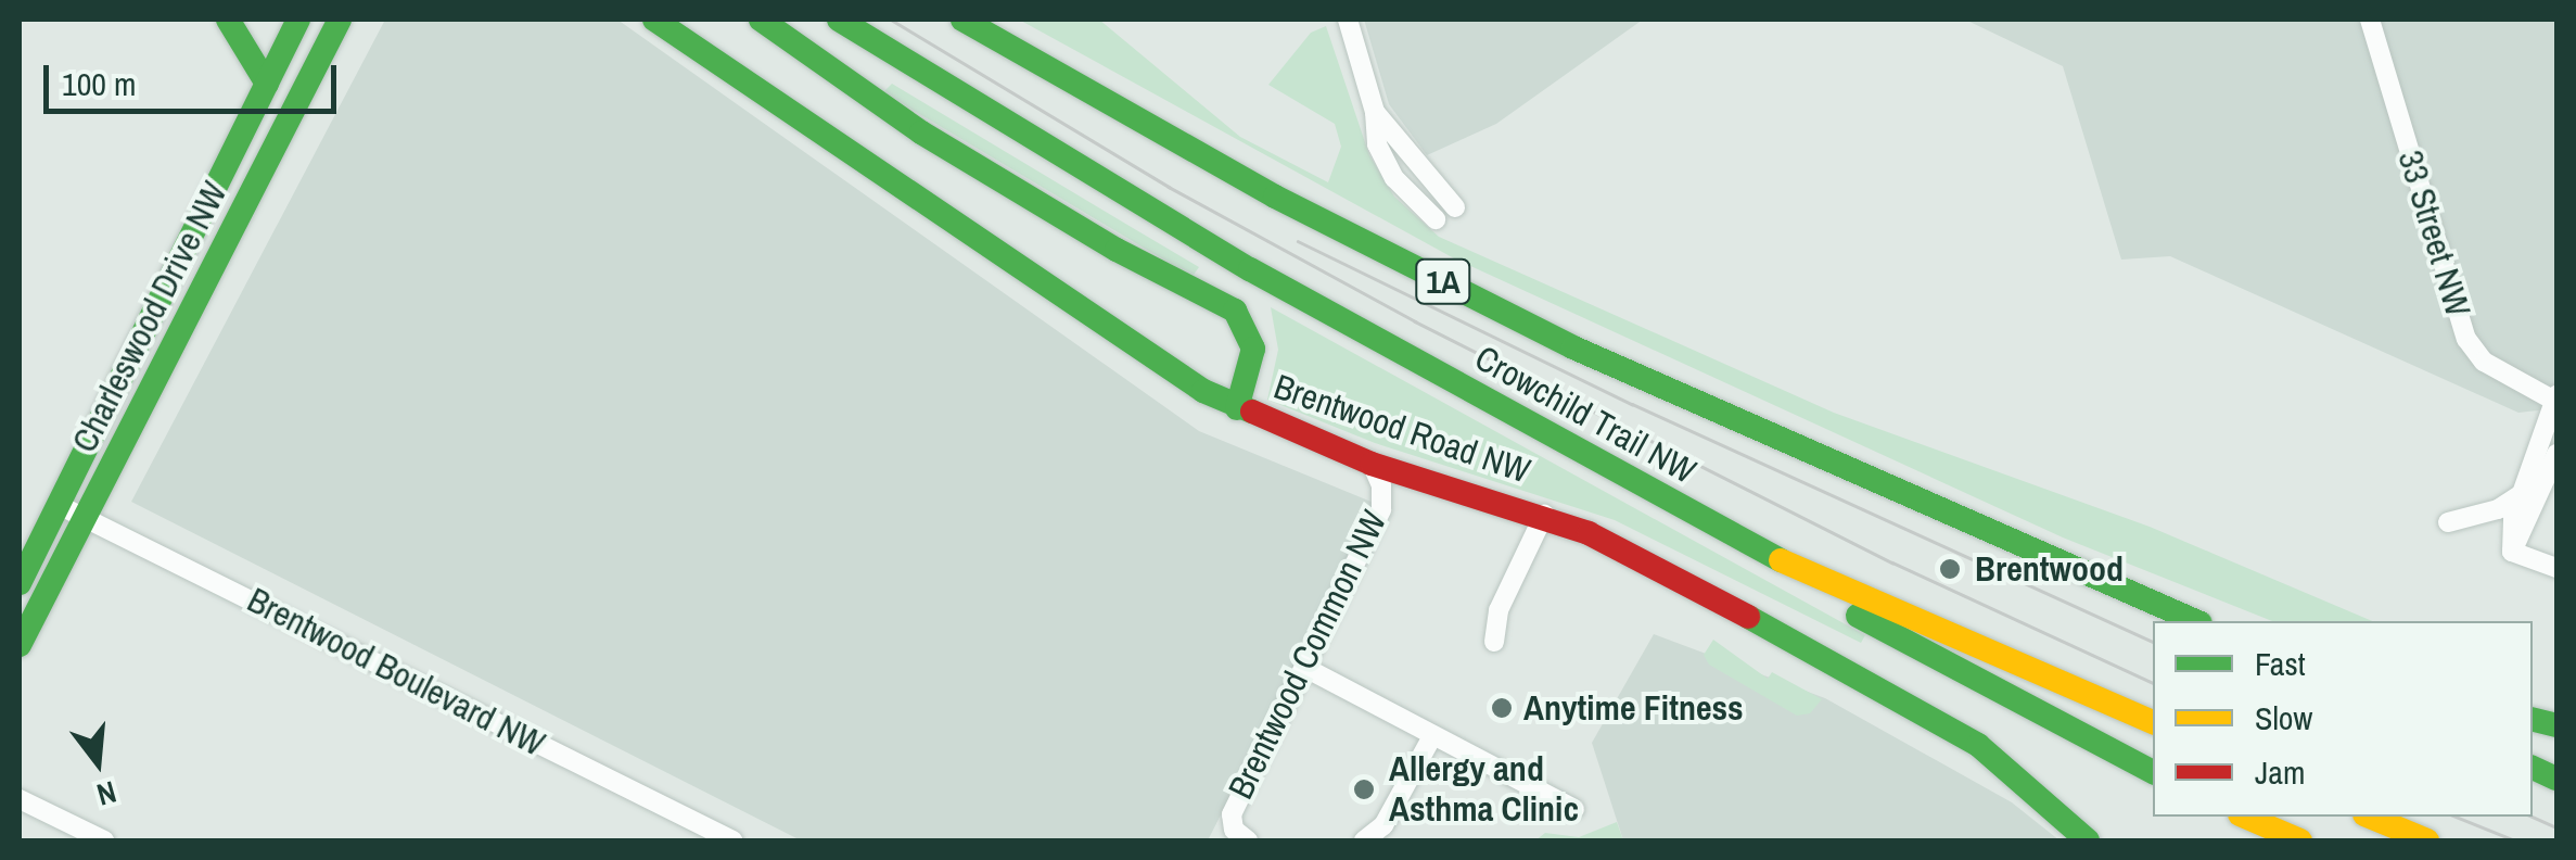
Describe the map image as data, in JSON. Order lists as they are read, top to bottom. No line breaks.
{"streets":{"main road":["1A","Charleswood Drive NW","Crowchild Trail NW","Brentwood Road NW"],"street":["33 Street NW","Brentwood Common NW","Brentwood Boulevard NW"]},"crossings":[["Charleswood Drive NW","Brentwood Boulevard NW"],["Brentwood Road NW","Brentwood Common NW"]],"places":["Brentwood","Anytime Fitness","Allergy and Asthma Clinic"],"legend":["Fast","Slow","Jam"],"scale_bar":"100 m","north":"bottom"}
